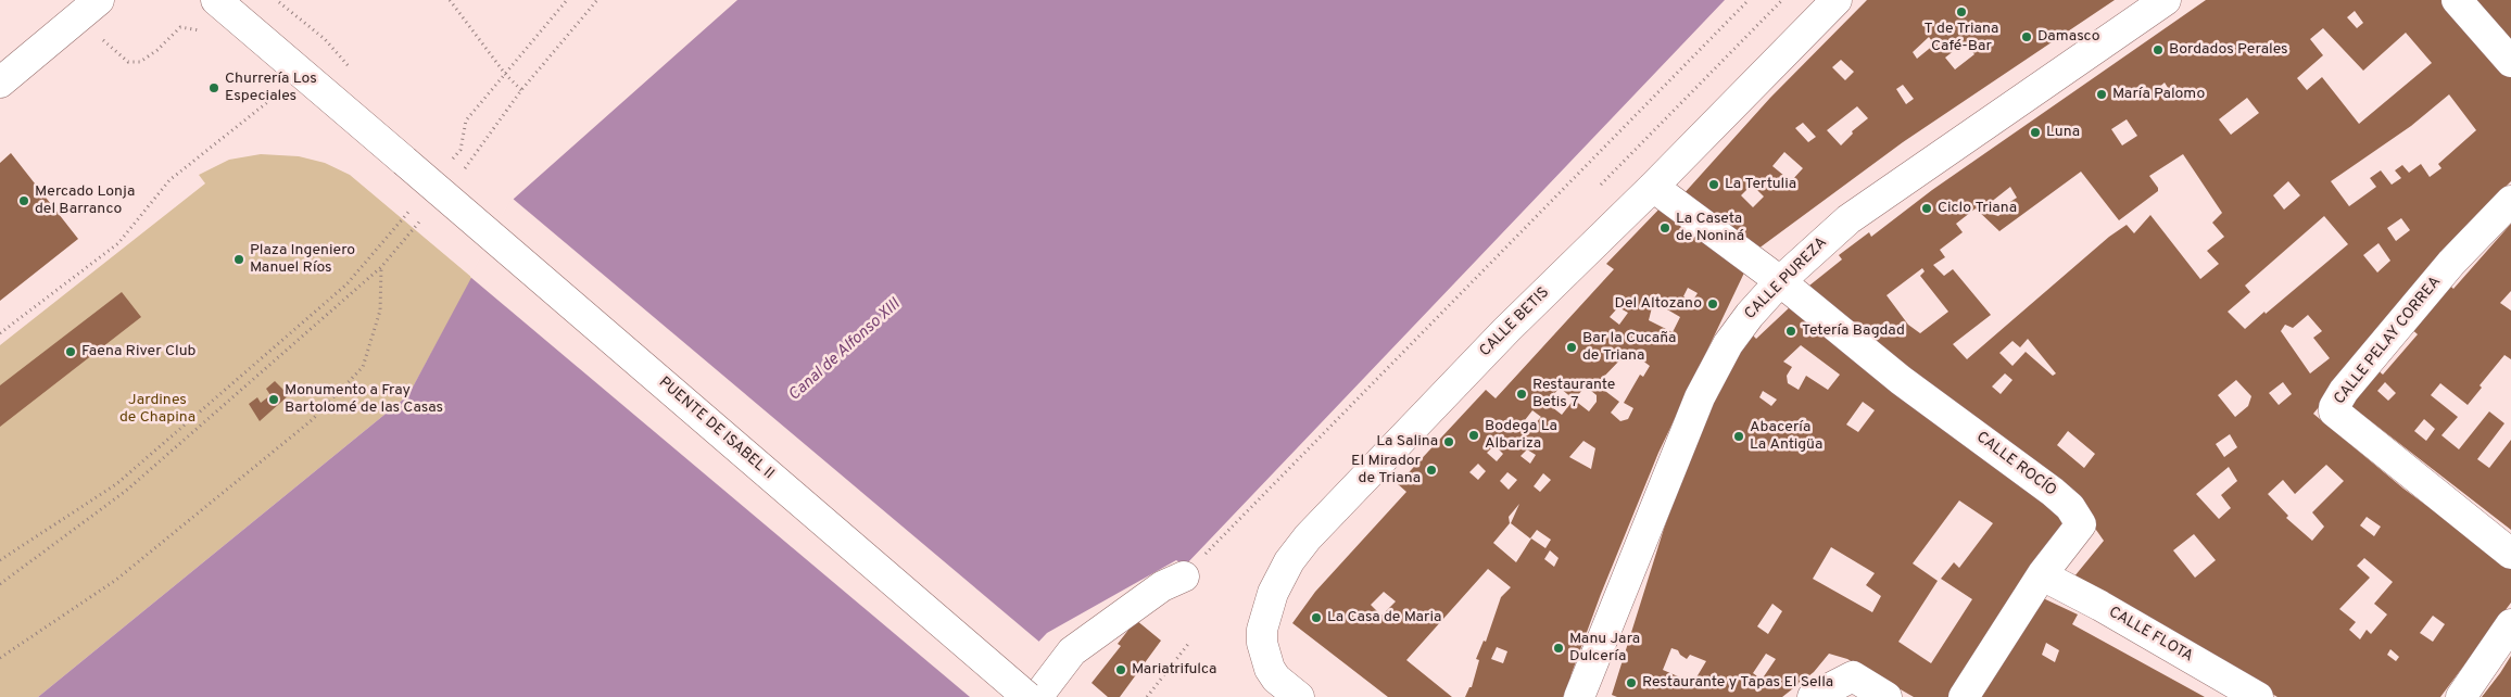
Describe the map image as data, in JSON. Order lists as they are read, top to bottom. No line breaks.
{"streets":{"street":["CALLE PUREZA","CALLE BETIS","CALLE PELAY CORREA","PUENTE DE ISABEL II","CALLE ROCÍO","CALLE FLOTA"]},"crossings":[["CALLE PUREZA","CALLE ROCÍO"],["CALLE ROCÍO","CALLE FLOTA"]],"water":["Canal de Alfonso XIII"],"parks":["Jardines de Chapina"],"places":["T de Triana Café-Bar","Damasco","Bordados Perales","Churrería Los Especiales","María Palomo","Luna","La Tertulia","Mercado Lonja del Barranco","Ciclo Triana","La Caseta de Noniná","Plaza Ingeniero Manuel Ríos","Del Altozano","Tetería Bagdad","Bar la Cucaña de Triana","Faena River Club","Restaurante Betis 7","Monumento a Fray Bartolomé de las Casas","Bodega La Albariza","Abacería La Antigüa","La Salina","El Mirador de Triana","La Casa de Maria","Manu Jara Dulcería","Mariatrifulca","Restaurante y Tapas El Sella"]}
